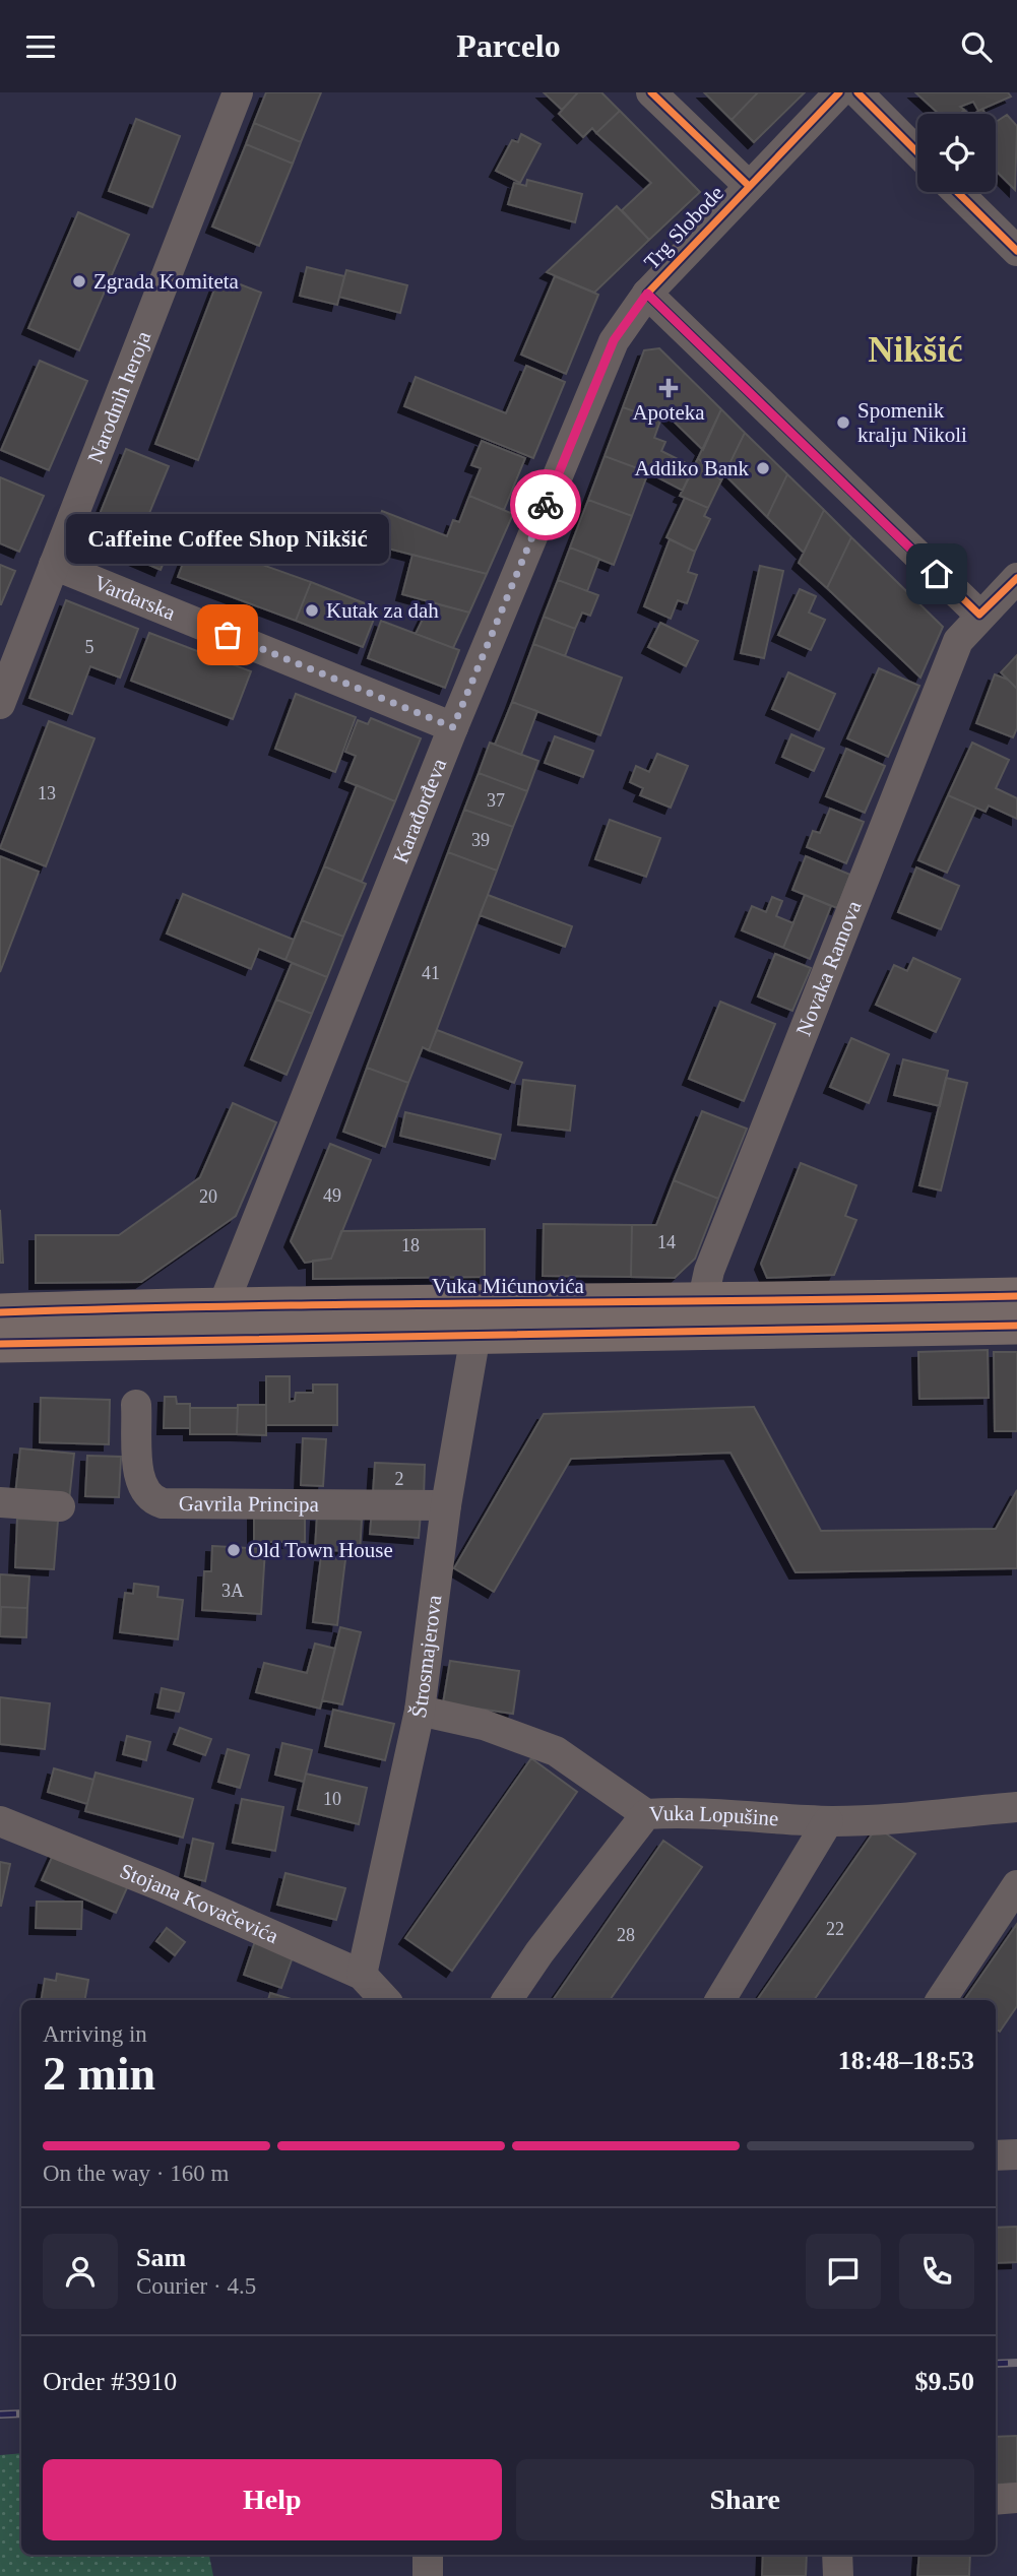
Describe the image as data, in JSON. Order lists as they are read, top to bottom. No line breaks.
{"streets":{"main road":["Vuka Mićunovića"],"street":["Trg Slobode","Narodnih heroja","Vardarska","Karađorđeva","Novaka Ramova","Gavrila Principa","Štrosmajerova","Vuka Lopušine","Stojana Kovačevića"]},"crossings":[["Trg Slobode","Karađorđeva"],["Trg Slobode","Novaka Ramova"],["Narodnih heroja","Vardarska"],["Vardarska","Karađorđeva"],["Karađorđeva","Vuka Mićunovića"],["Novaka Ramova","Vuka Mićunovića"],["Vuka Mićunovića","Štrosmajerova"],["Gavrila Principa","Štrosmajerova"],["Štrosmajerova","Stojana Kovačevića"]],"districts":["Nikšić"],"places":{"other":["Zgrada Komiteta","Spomenik kralju Nikoli","Addiko Bank","Kutak za dah","Caffeine Coffee Shop Nikšić","Old Town House"],"health":["Apoteka"]},"house_numbers":["5","13","37","39","41","49","20","14","18","2","3A","10","22","28"],"page":{"header":"Parcelo","bubble":"Caffeine Coffee Shop Nikšić","heading":["2 min","Arriving in","18:48–18:53"],"panel":["Sam","Courier · 4.5","Order #3910","$9.50"],"bar":"On the way · 160 m","buttons":["Help","Share"]}}
